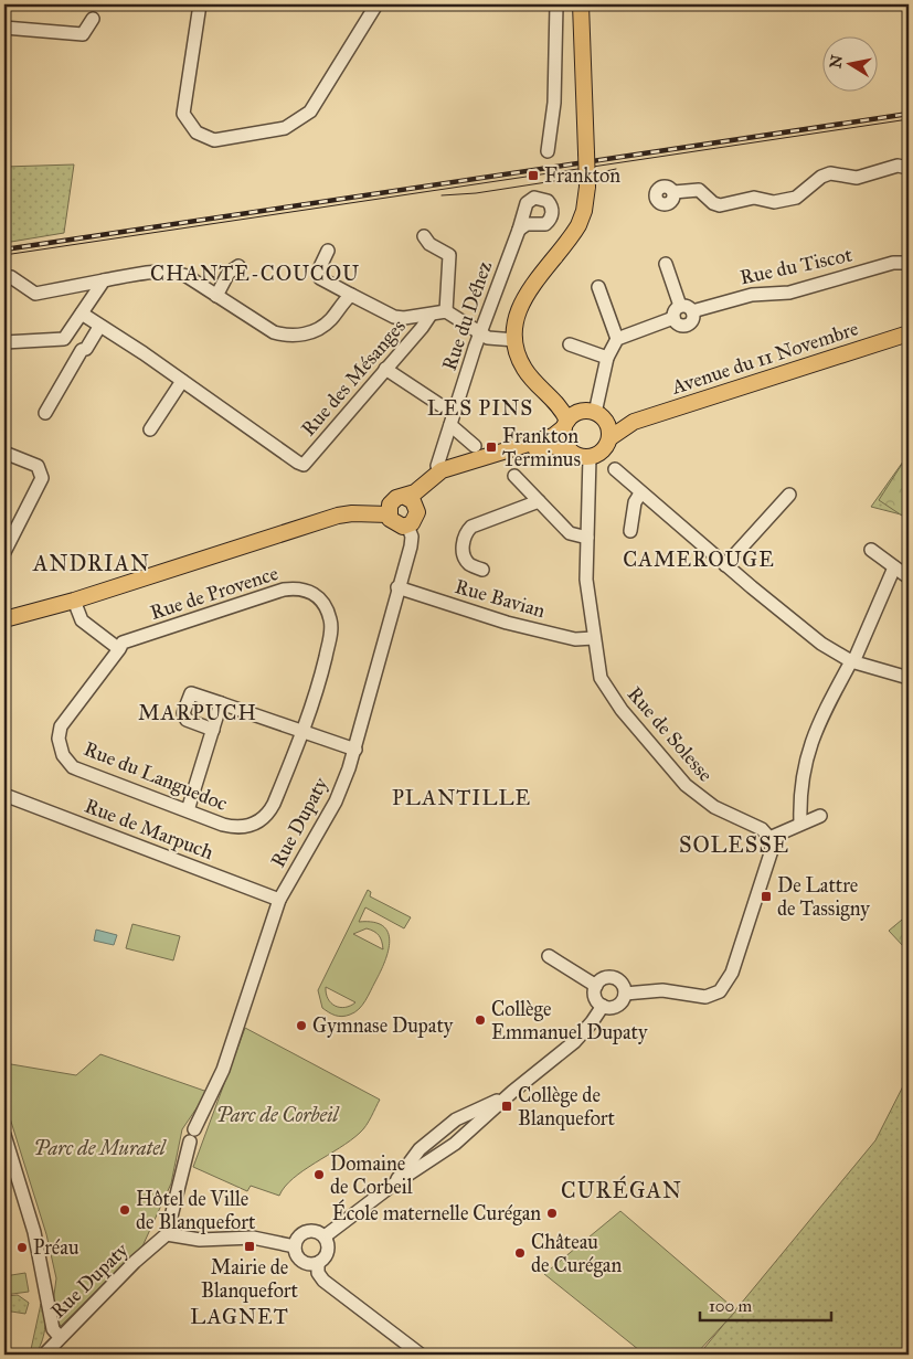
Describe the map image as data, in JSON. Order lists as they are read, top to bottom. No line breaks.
{"streets":{"main road":["Avenue du 11 Novembre"],"street":["Rue du Tiscot","Rue du Déhez","Rue des Mésanges","Rue de Provence","Rue Bavian","Rue de Solesse","Rue du Languedoc","Rue Dupaty","Rue de Marpuch"]},"crossings":[["Avenue du 11 Novembre","Rue de Solesse"],["Rue de Provence","Rue du Languedoc"],["Rue Bavian","Rue de Solesse"],["Rue Bavian","Rue Dupaty"],["Rue Dupaty","Rue de Marpuch"]],"districts":["CHANTE-COUCOU","LES PINS","CAMEROUGE","ANDRIAN","MARPUCH","PLANTILLE","SOLESSE","CURÉGAN","LAGNET"],"parks":["Parc de Corbeil","Parc de Muratel"],"places":{"transit":["Frankton","Frankton Terminus","De Lattre de Tassigny","Collège de Blanquefort","Mairie de Blanquefort"],"other":["Collège Emmanuel Dupaty","Gymnase Dupaty","Domaine de Corbeil","Hôtel de Ville de Blanquefort","École maternelle Curégan","Préau","Château de Curégan"]},"scale_bar":"100 m","north":"left"}
